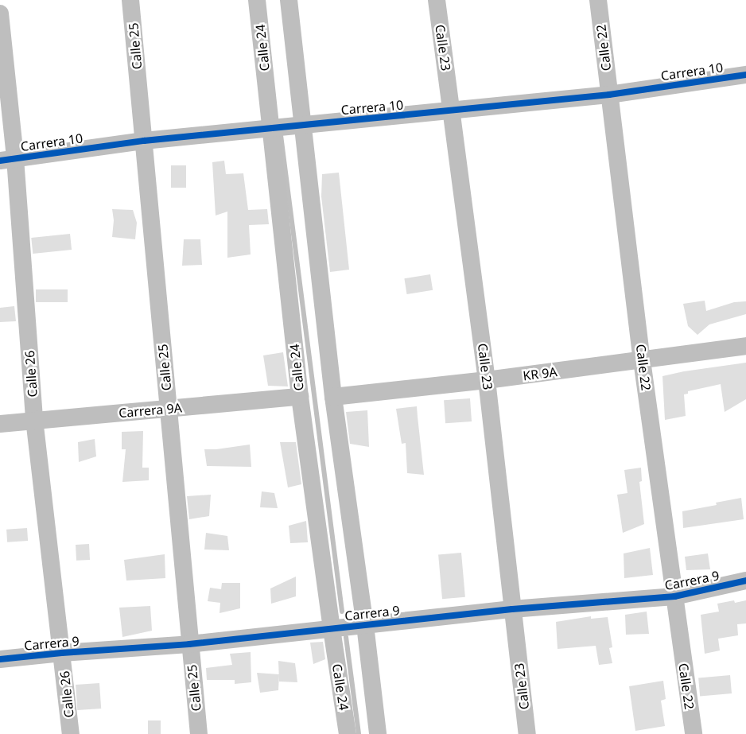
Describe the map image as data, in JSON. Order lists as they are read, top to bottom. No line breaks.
{"streets":{"street":["Calle 25","Calle 24","Calle 23","Calle 22","Carrera 10","Calle 26","KR 9A","Carrera 9A","Carrera 9"]},"crossings":[["Calle 25","Carrera 10"],["Calle 25","Carrera 9A"],["Calle 25","Carrera 9"],["Calle 24","Carrera 10"],["Calle 24","Carrera 9A"],["Calle 24","Carrera 9"],["Calle 23","Carrera 10"],["Calle 23","KR 9A"],["Calle 23","Carrera 9"],["Calle 22","Carrera 10"],["Calle 22","KR 9A"],["Calle 22","Carrera 9"],["Carrera 10","Calle 26"],["Calle 26","Carrera 9A"],["Calle 26","Carrera 9"]]}
